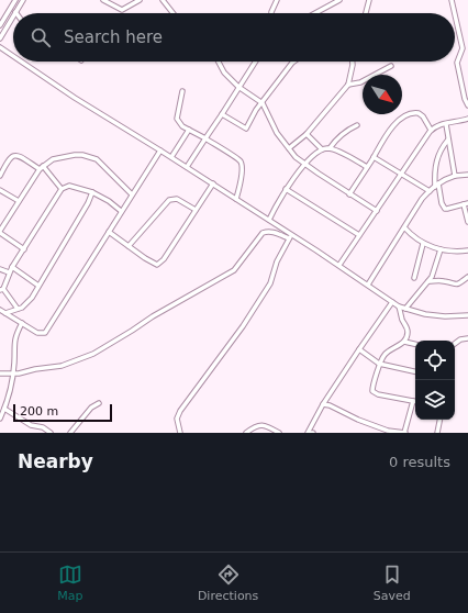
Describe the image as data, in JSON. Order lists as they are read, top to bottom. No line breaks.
{"scale_bar":"200 m","north":"bottom right","page":{"search":"Search here","scale":"200 m","heading":["Nearby","0 results"],"nav":["Map","Directions","Saved"]}}
